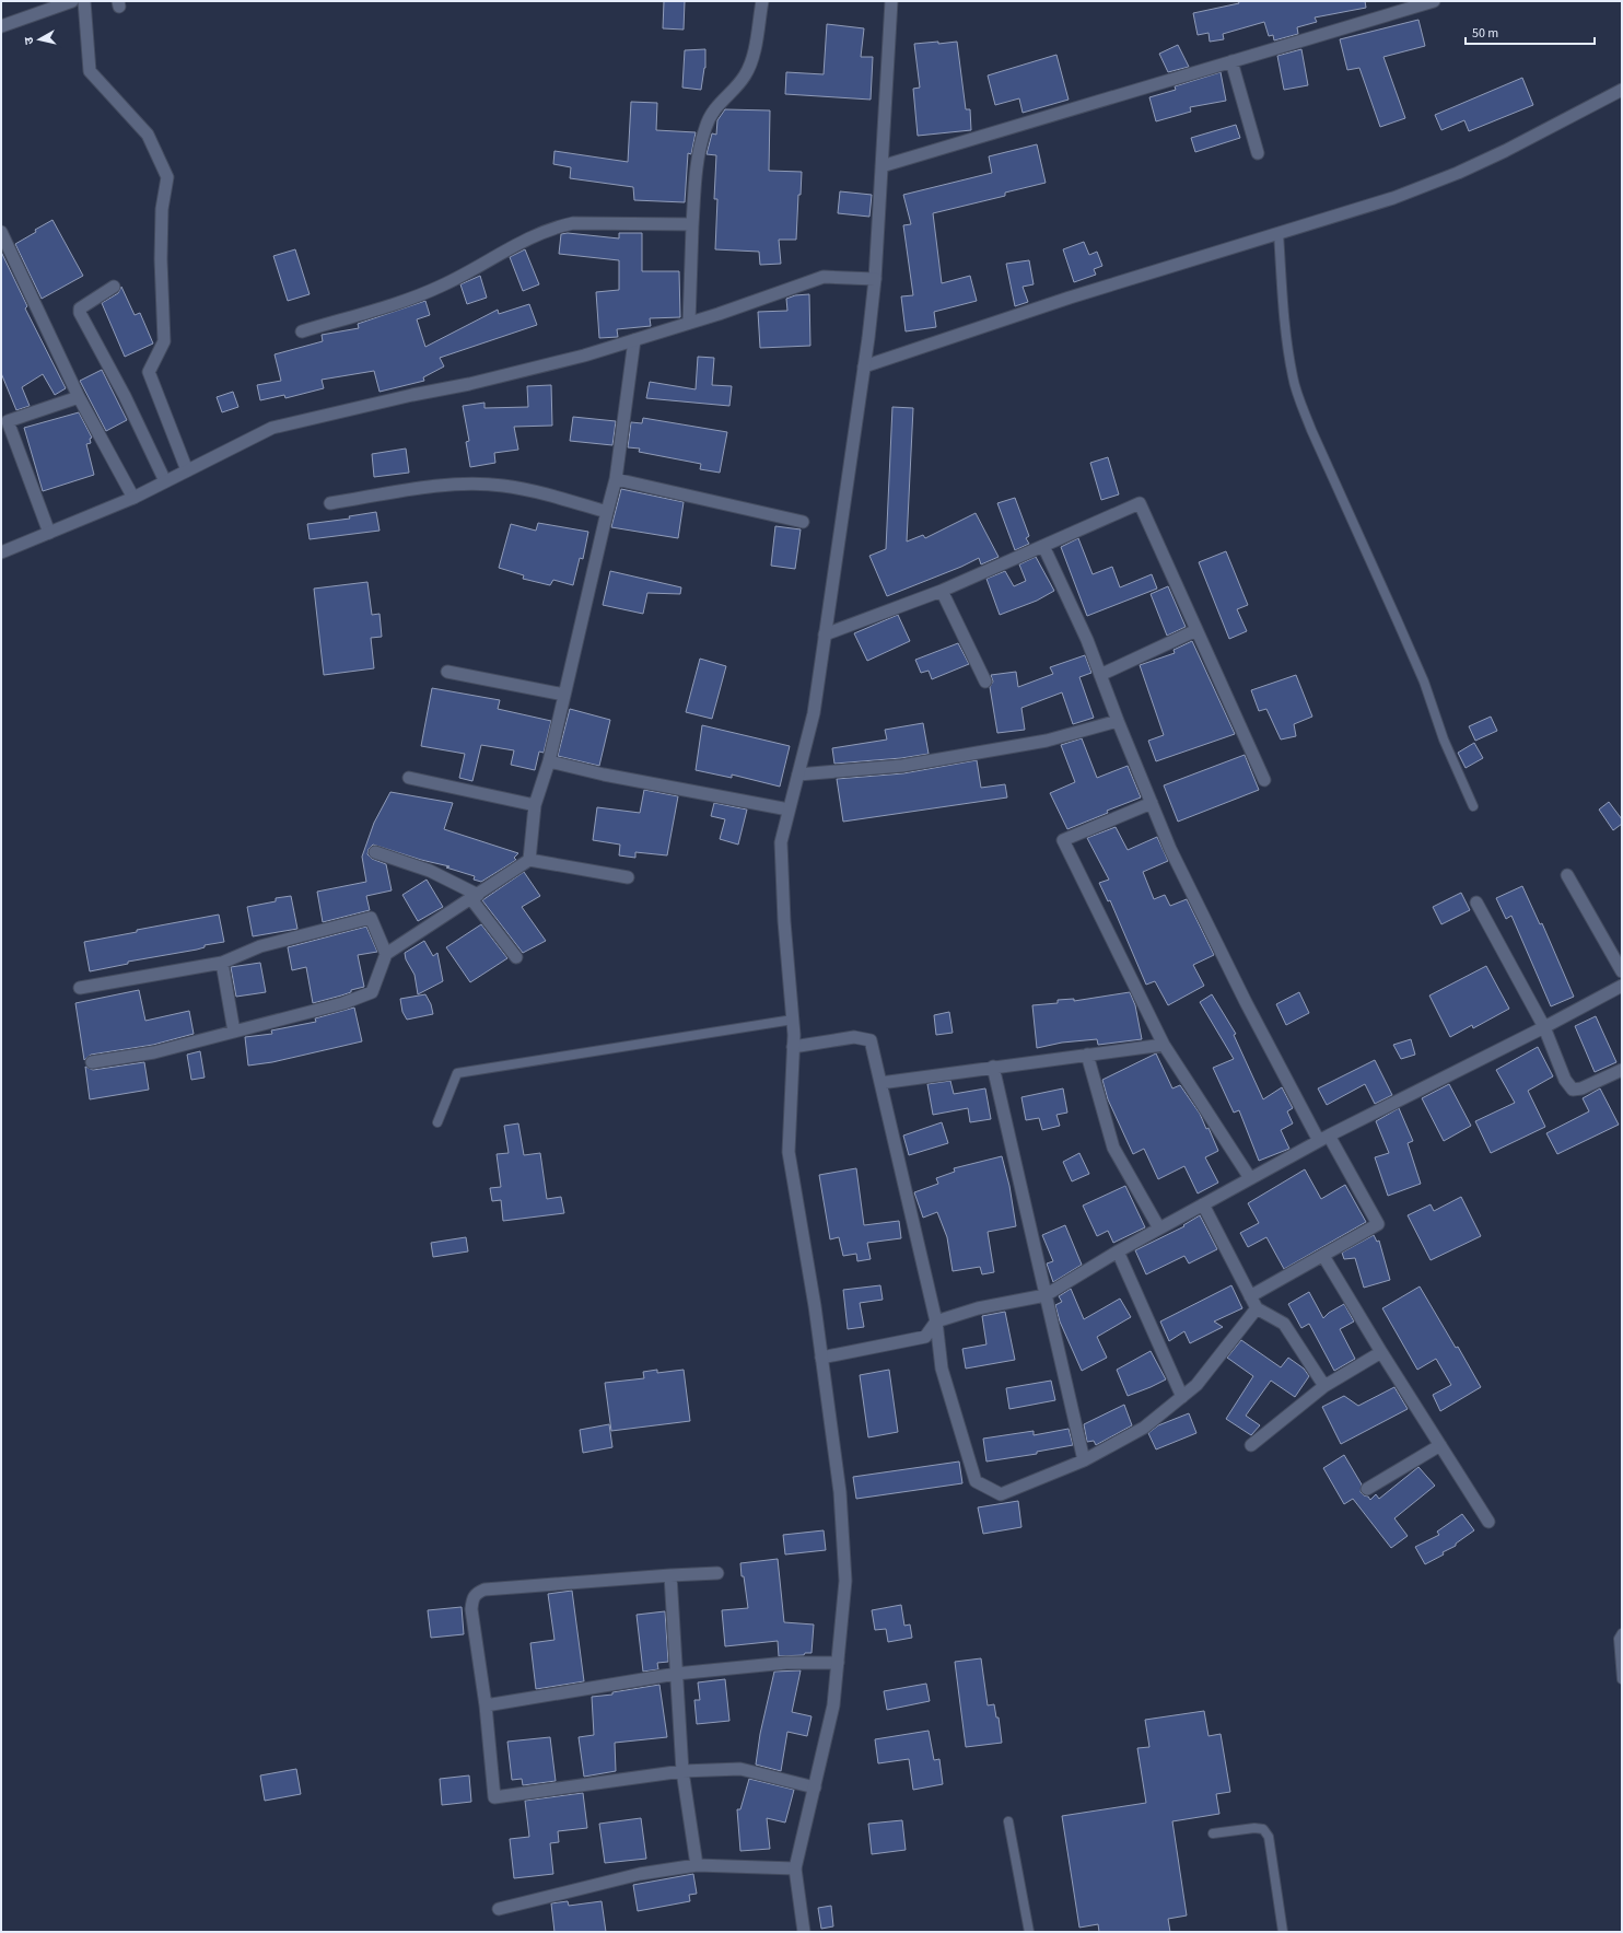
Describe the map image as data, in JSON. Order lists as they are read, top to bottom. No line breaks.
{"scale_bar":"50 m","north":"left"}
